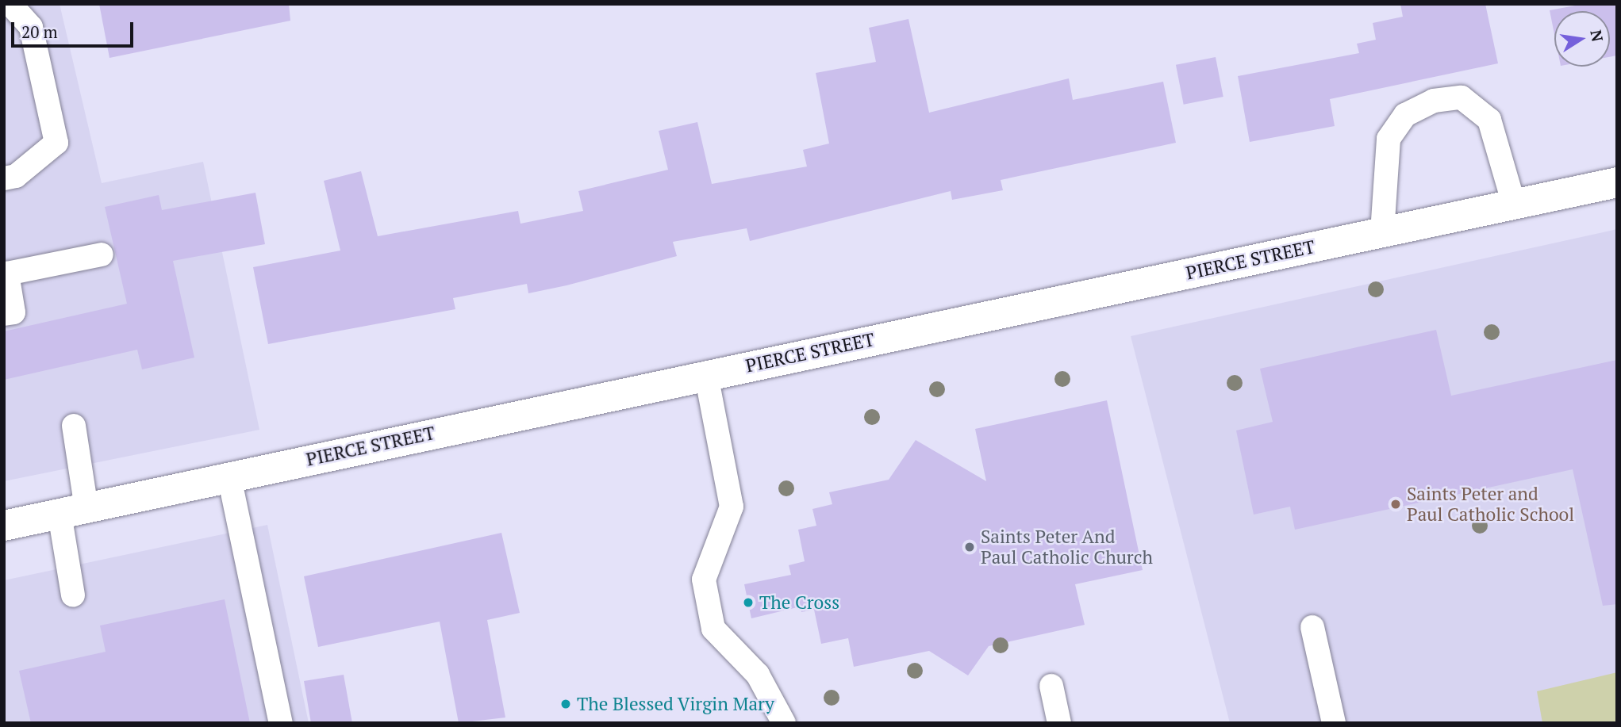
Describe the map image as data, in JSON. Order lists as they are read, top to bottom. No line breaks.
{"streets":{"street":["PIERCE STREET"]},"places":["Saints Peter and Paul Catholic School","Saints Peter And Paul Catholic Church","The Cross","The Blessed Virgin Mary"],"scale_bar":"20 m","north":"right"}
